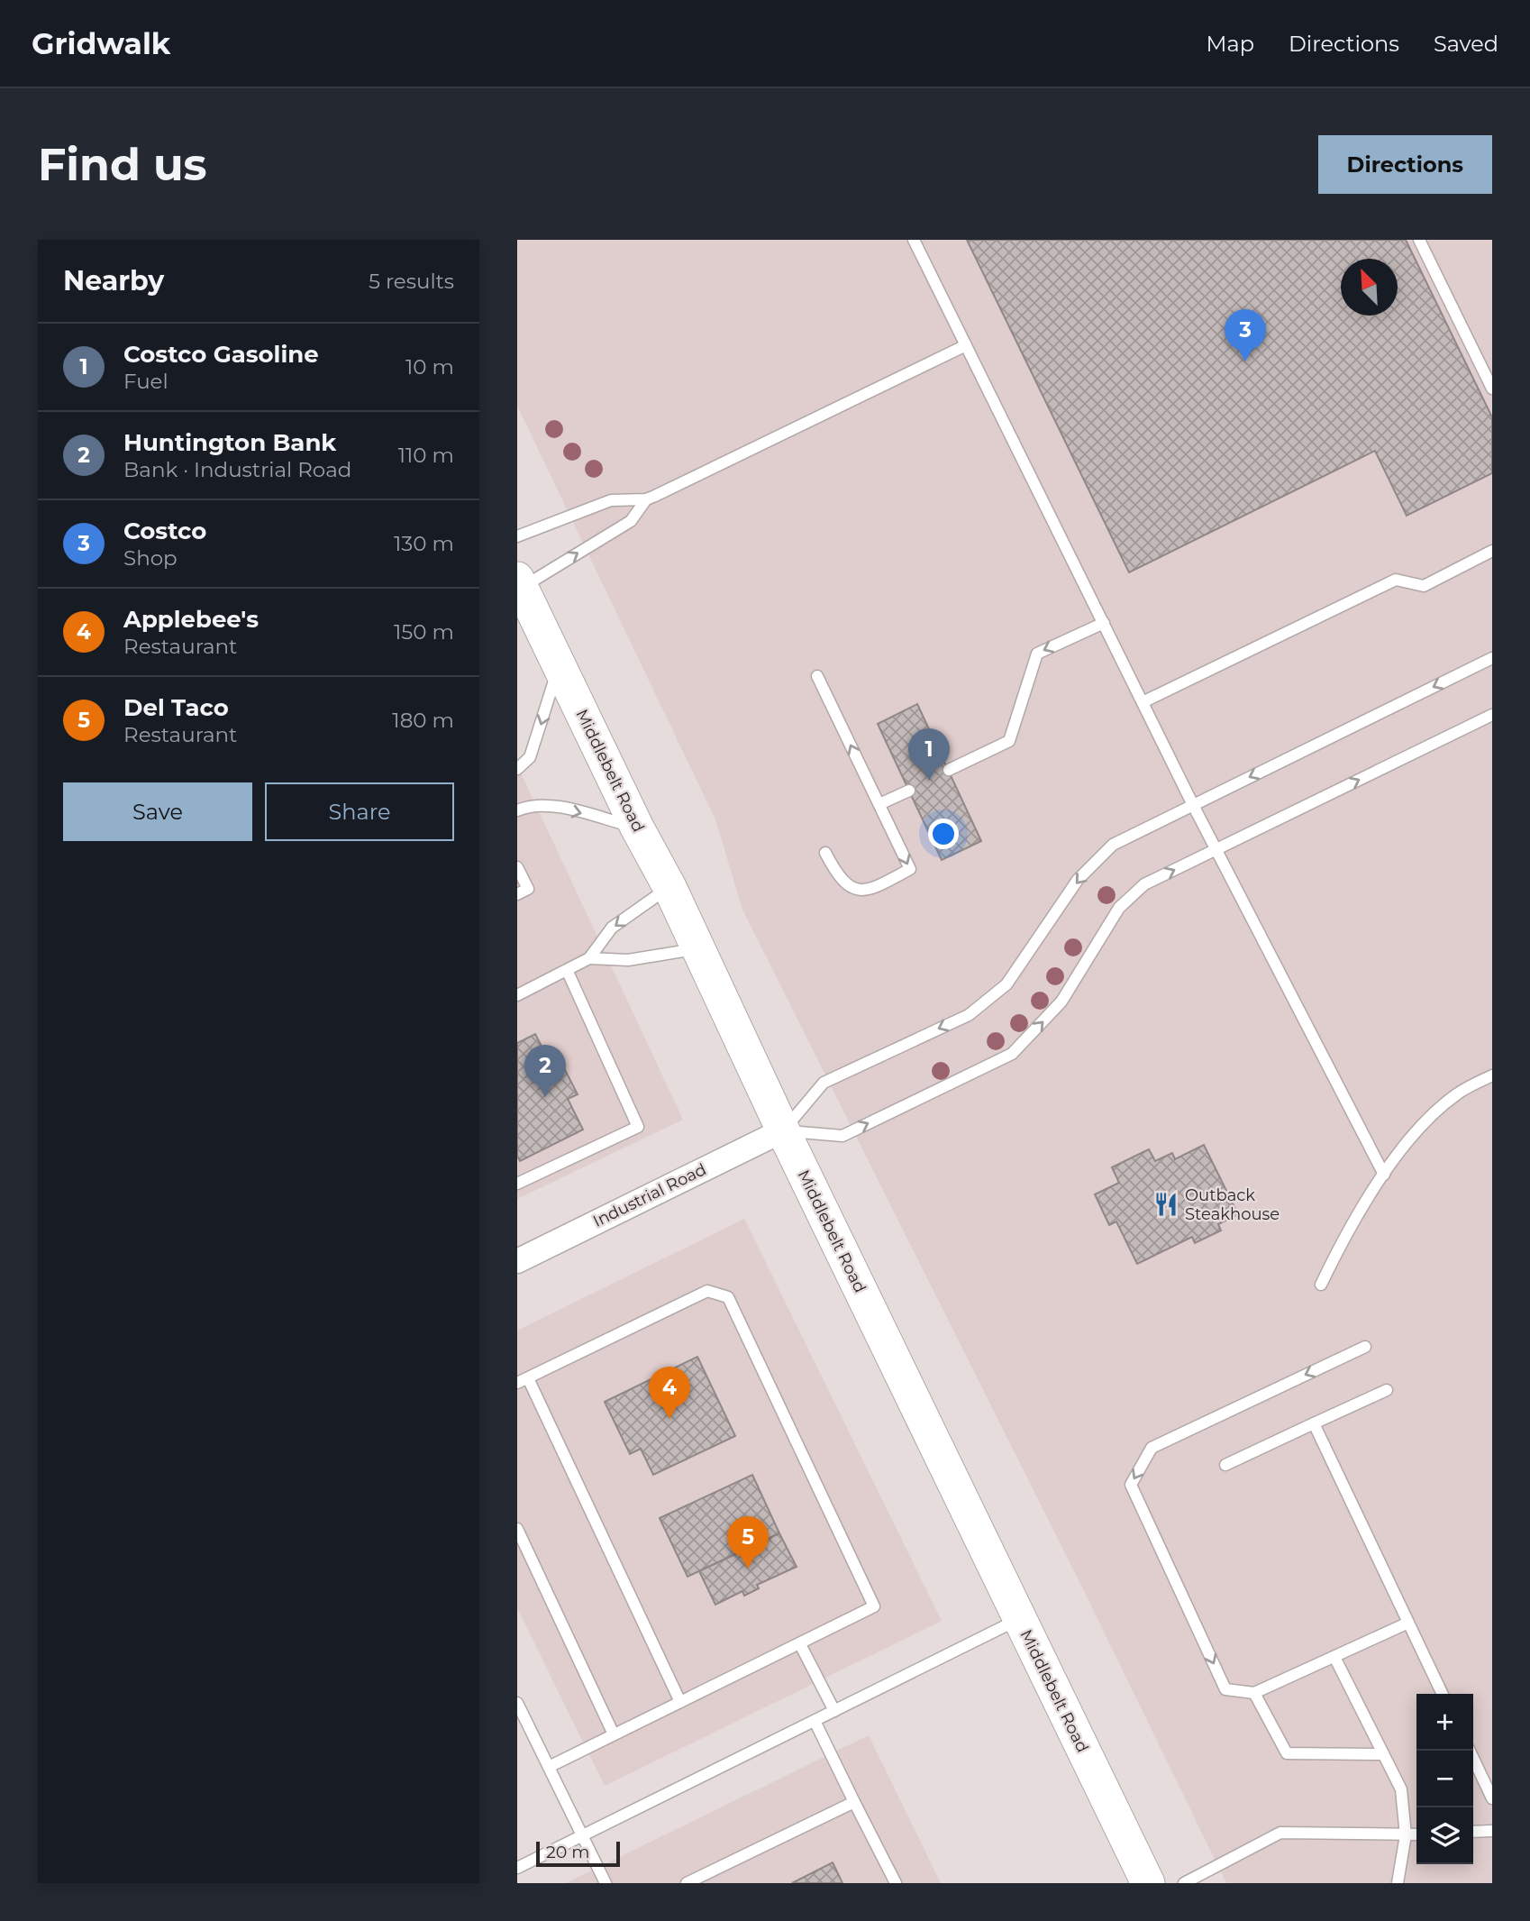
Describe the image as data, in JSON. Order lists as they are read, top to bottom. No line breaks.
{"streets":{"main road":["Middlebelt Road"],"street":["Industrial Road"]},"crossings":[["Middlebelt Road","Industrial Road"]],"places":{"restaurant":["Outback Steakhouse"]},"scale_bar":"20 m","north":"top left","page":{"header":"Gridwalk","nav":["Map","Directions","Saved"],"buttons":["Directions",["Save","Share"]],"title":"Find us","heading":["Nearby","5 results"],"pins":["3","1","2","4","5"],"list":[{"mark":"1","name":"Costco Gasoline","note":"Fuel","value":"10 m"},{"mark":"2","name":"Huntington Bank","note":"Bank · Industrial Road","value":"110 m"},{"mark":"3","name":"Costco","note":"Shop","value":"130 m"},{"mark":"4","name":"Applebee's","note":"Restaurant","value":"150 m"},{"mark":"5","name":"Del Taco","note":"Restaurant","value":"180 m"}],"map_buttons":["+","−"],"scale":"20 m"}}
